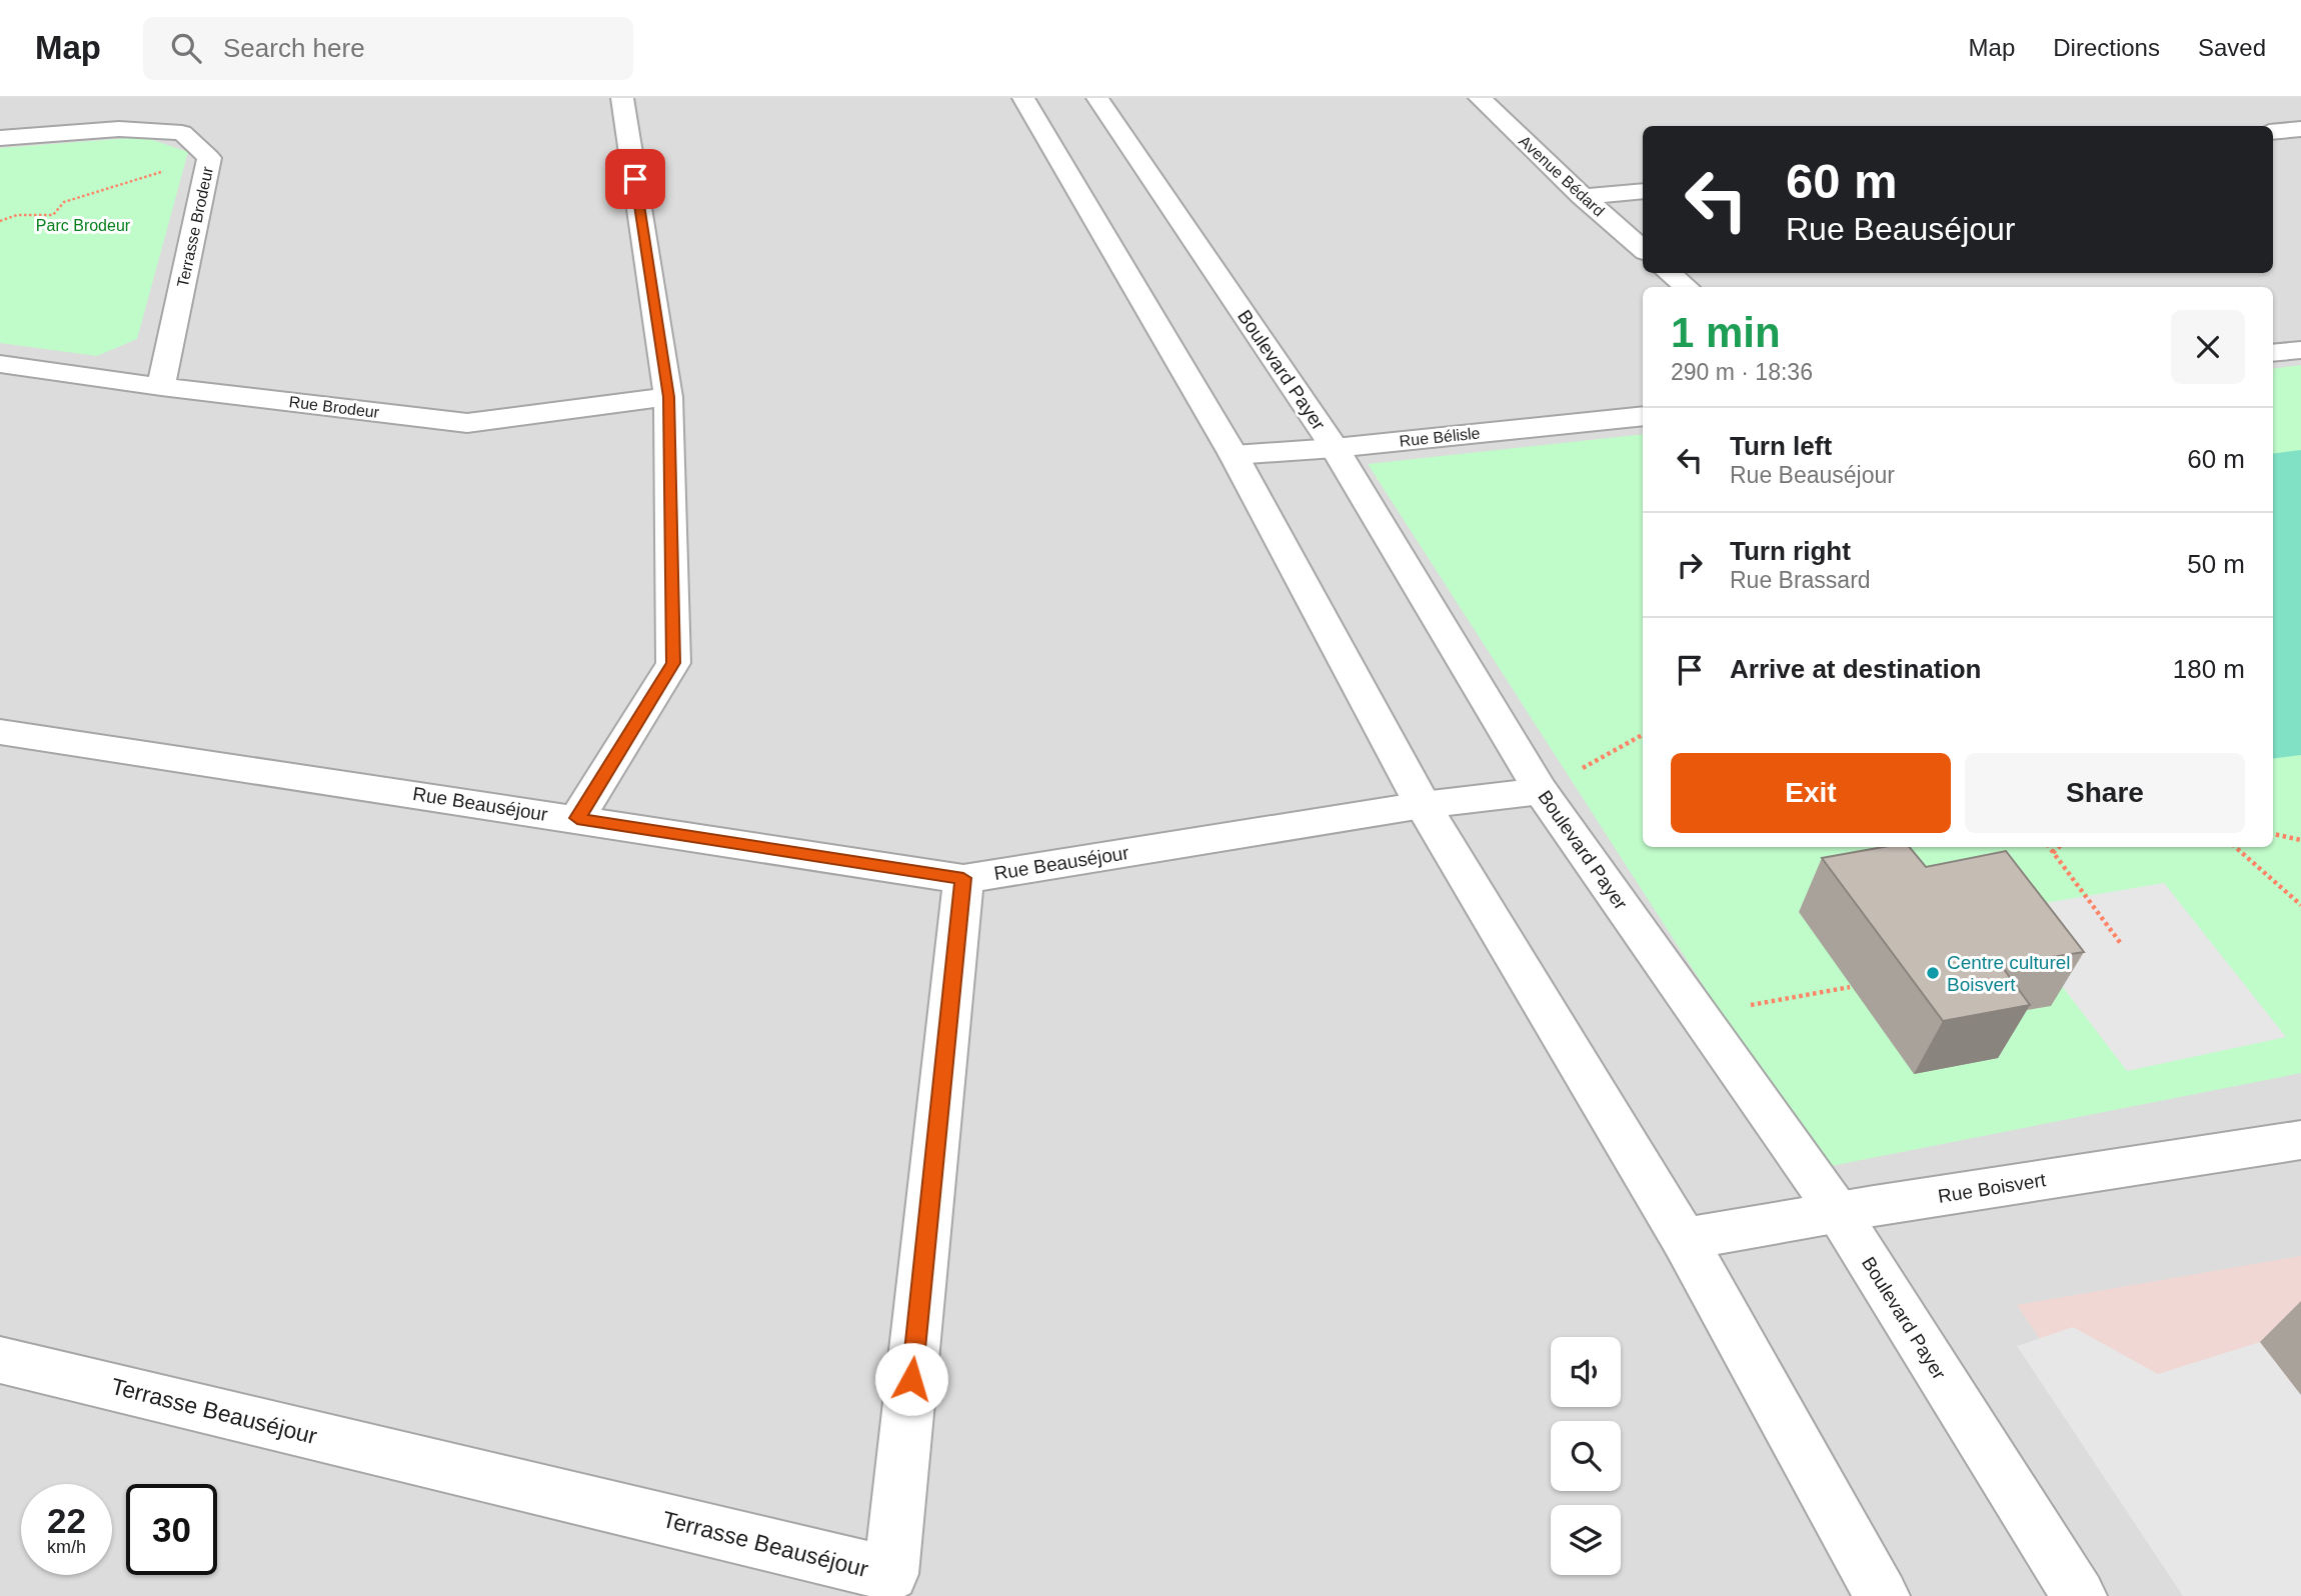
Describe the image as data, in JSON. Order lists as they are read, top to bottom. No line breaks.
{"streets":{"street":["Avenue Bédard","Terrasse Brodeur","Boulevard Payer","Rue Brodeur","Rue Bélisle","Rue Beauséjour","Rue Boisvert","Terrasse Beauséjour"]},"crossings":[["Terrasse Brodeur","Rue Brodeur"],["Boulevard Payer","Rue Bélisle"],["Boulevard Payer","Rue Beauséjour"],["Boulevard Payer","Rue Boisvert"],["Rue Beauséjour","Terrasse Beauséjour"]],"parks":["Parc Brodeur"],"places":["Centre culturel Boisvert"],"page":{"header":"Map","search":"Search here","nav":["Map","Directions","Saved"],"turn":["60 m","Rue Beauséjour"],"heading":["1 min","290 m · 18:36"],"list":[{"name":"Turn left","note":"Rue Beauséjour","value":"60 m"},{"name":"Turn right","note":"Rue Brassard","value":"50 m"},{"name":"Arrive at destination","value":"180 m"}],"buttons":["Exit","Share"],"speed":"22 km/h","limit":"30"}}
